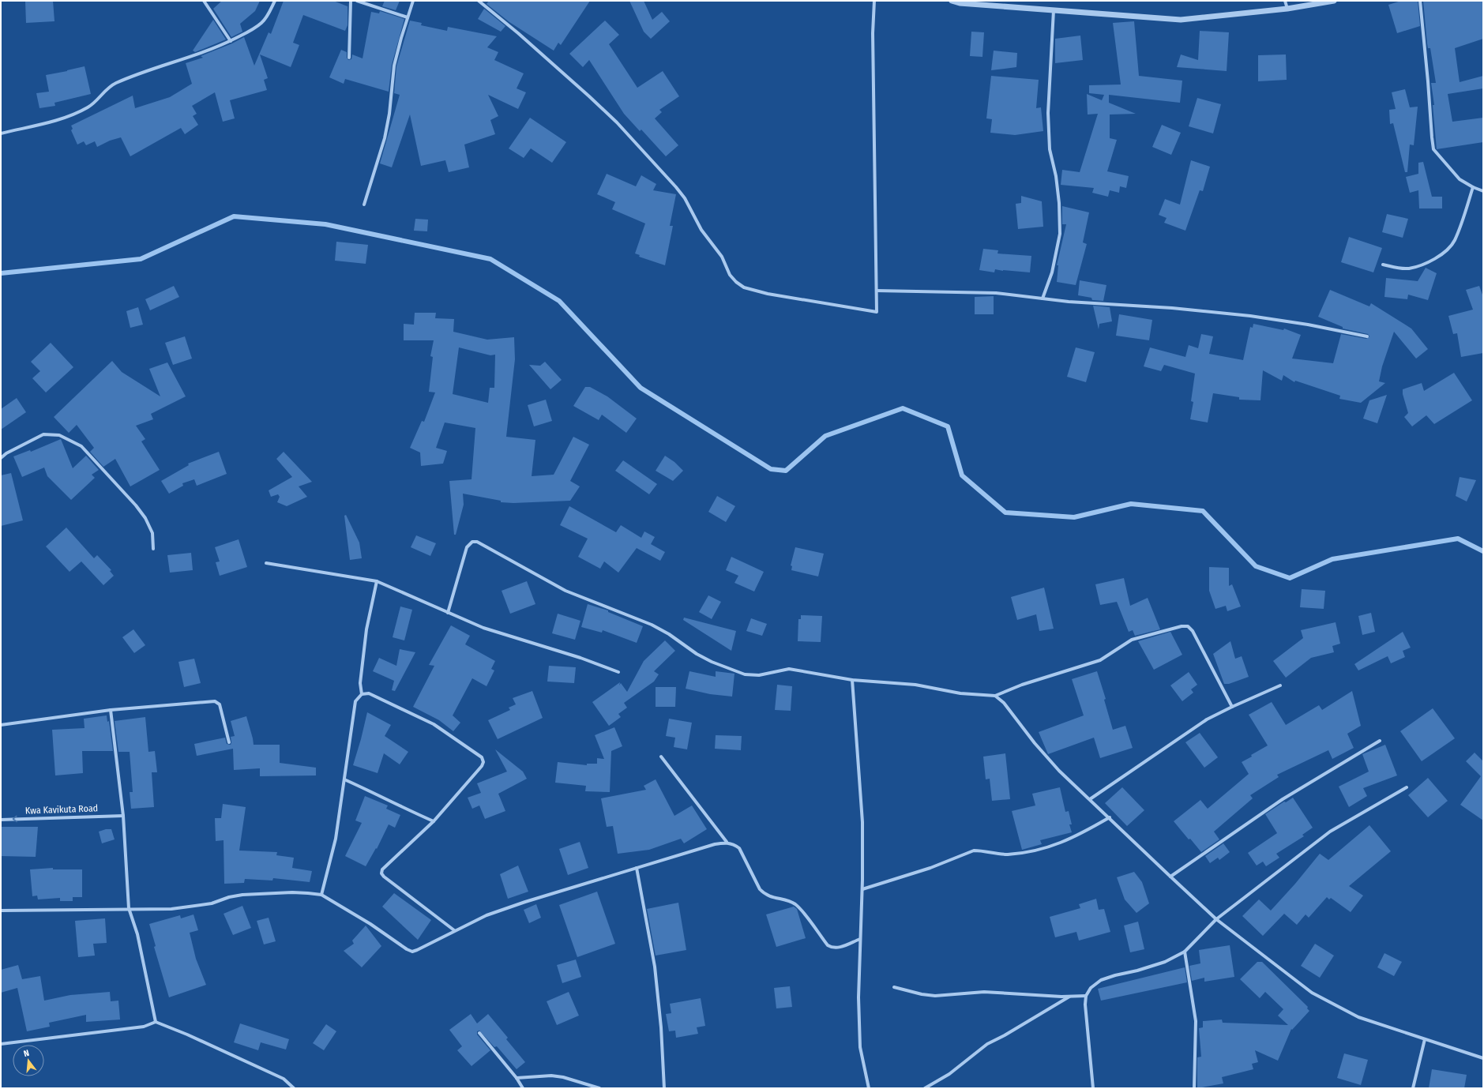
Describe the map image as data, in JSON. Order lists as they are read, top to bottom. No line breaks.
{"streets":{"street":["Kwa Kavikuta Road"]},"one_way":["Kwa Kavikuta Road"],"north":"top"}
